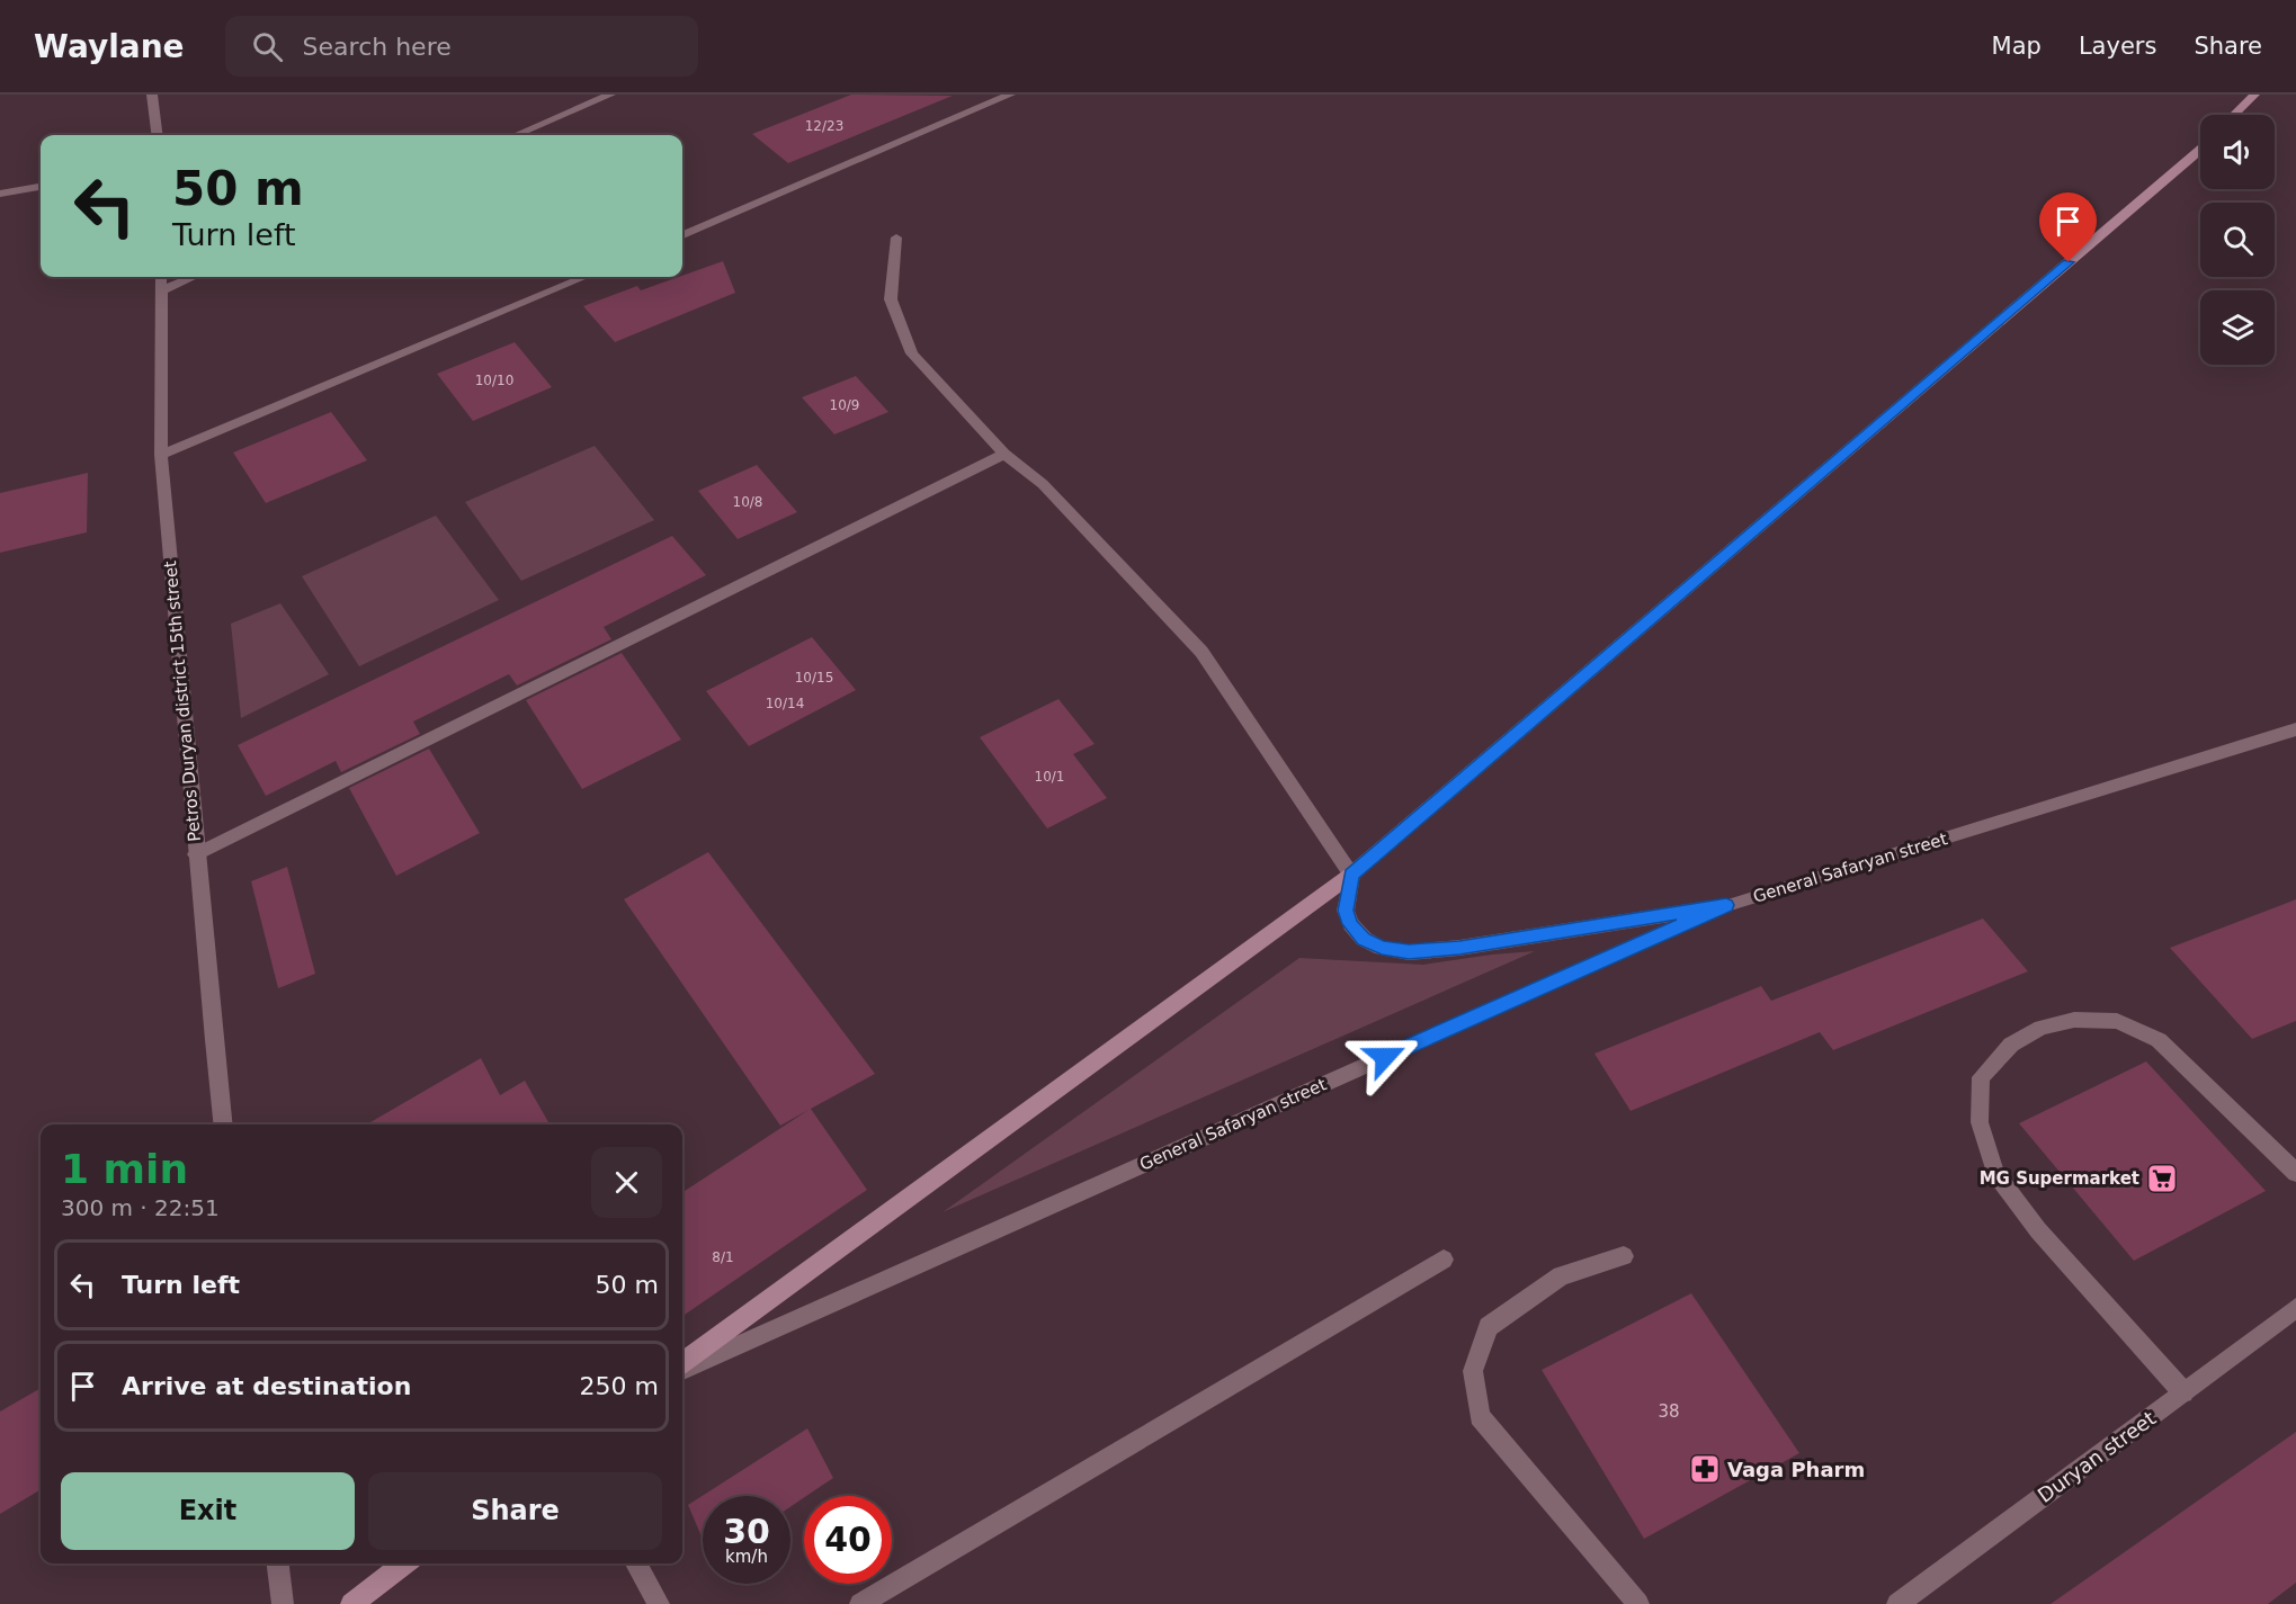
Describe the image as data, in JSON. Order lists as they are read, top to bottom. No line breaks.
{"streets":{"street":["Petros Duryan district 15th street","General Safaryan street","Duryan street"]},"places":{"supermarket":["MG Supermarket"],"pharmacy":["Vaga Pharm"]},"house_numbers":["12/23","10/10","10/9","10/8","10/15","10/14","10/1","8/1","38"],"page":{"header":"Waylane","search":"Search here","nav":["Map","Layers","Share"],"turn":["50 m","Turn left"],"heading":["1 min","300 m · 22:51"],"list":[{"name":"Turn left","value":"50 m"},{"name":"Arrive at destination","value":"250 m"}],"buttons":["Exit","Share"],"speed":"30 km/h","limit":"40"}}
